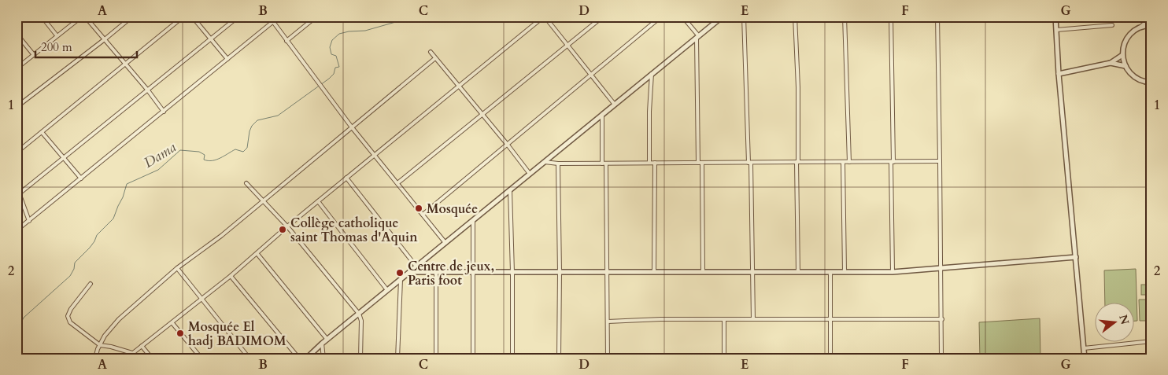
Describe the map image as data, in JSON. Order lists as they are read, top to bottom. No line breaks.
{"water":["Dama"],"places":["Mosquée","Collège catholique saint Thomas d'Aquin","Centre de jeux, Paris foot","Mosquée El hadj BADIMOM"],"scale_bar":"200 m","north":"right","grid":{"columns":["A","B","C","D","E","F","G"],"rows":["1","2"]}}
